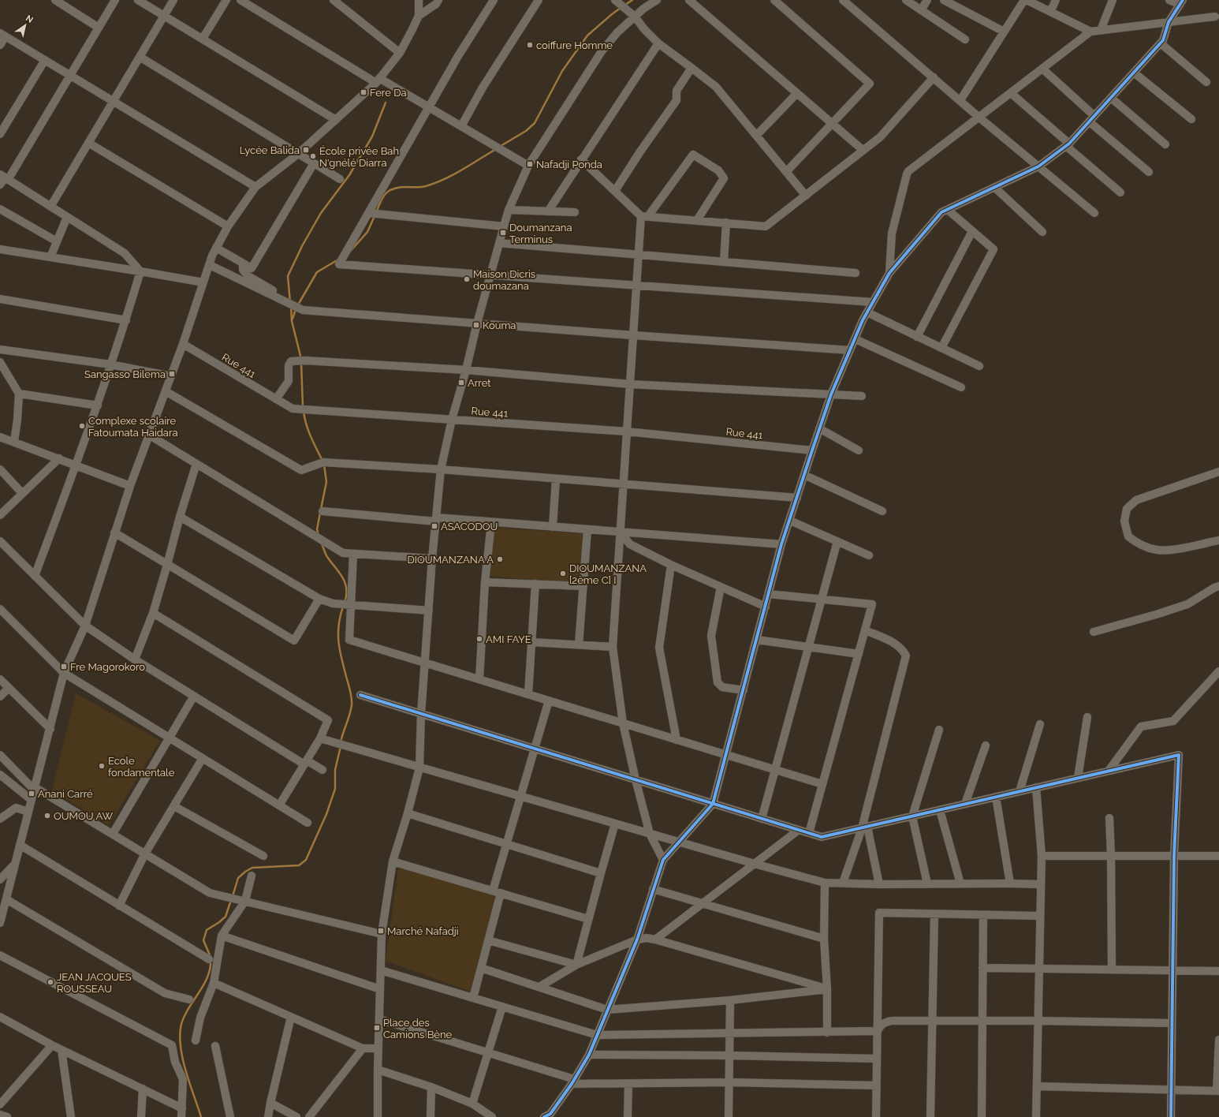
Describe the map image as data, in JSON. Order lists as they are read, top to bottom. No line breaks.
{"streets":{"street":["Rue 441"]},"places":{"other":["coiffure Homme","École privée Bah N'gnélé Diarra","Maison Dicris doumazana","Complexe scolaire Fatoumata Haidara","DIOUMANZANA A","DIOUMANZANA [2ème C] I","AMI FAYE","Ecole fondamentale","OUMOU AW","JEAN JACQUES ROUSSEAU"],"transit":["Fere Da","Lycée Balida","Nafadji Ponda","Doumanzana Terminus","Kouma","Sangasso Bilema","Arret","ASACODOU","Fre Magorokoro","Anani Carré","Marché Nafadji","Place des Camions Bène"]},"north":"top right"}
